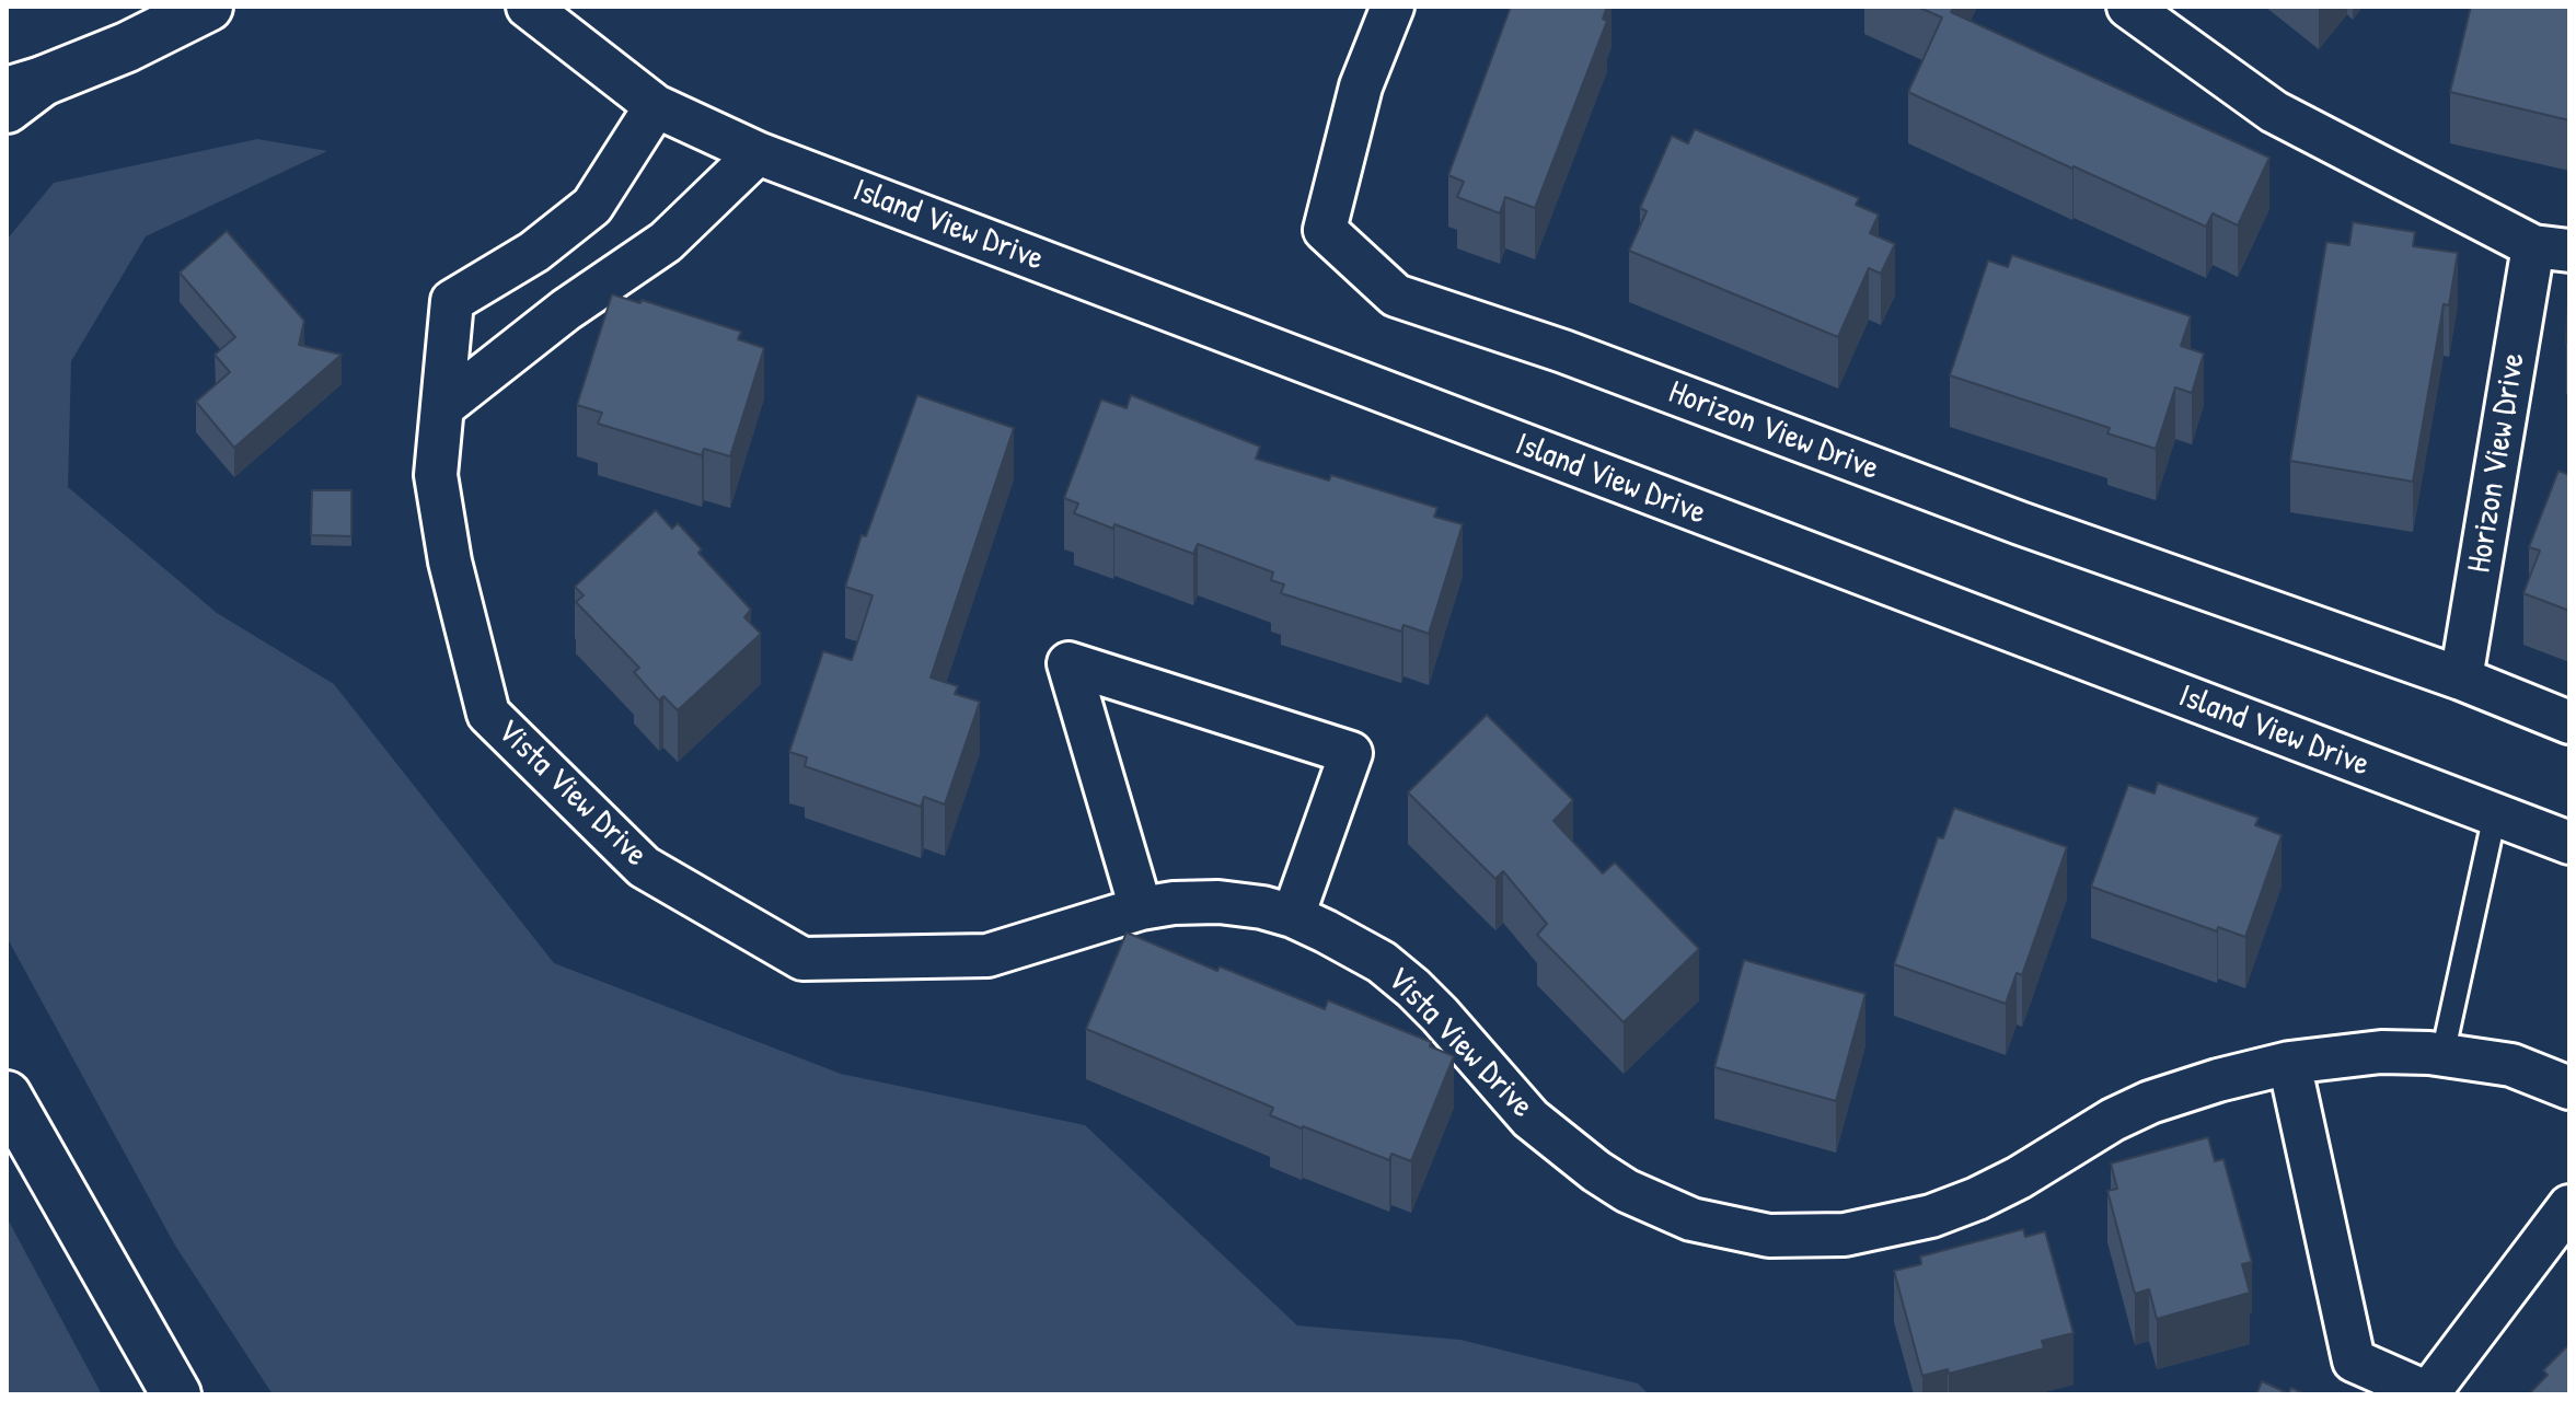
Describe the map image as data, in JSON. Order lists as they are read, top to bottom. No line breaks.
{"streets":{"street":["Island View Drive","Horizon View Drive","Vista View Drive"]},"crossings":[["Island View Drive","Vista View Drive"]]}
